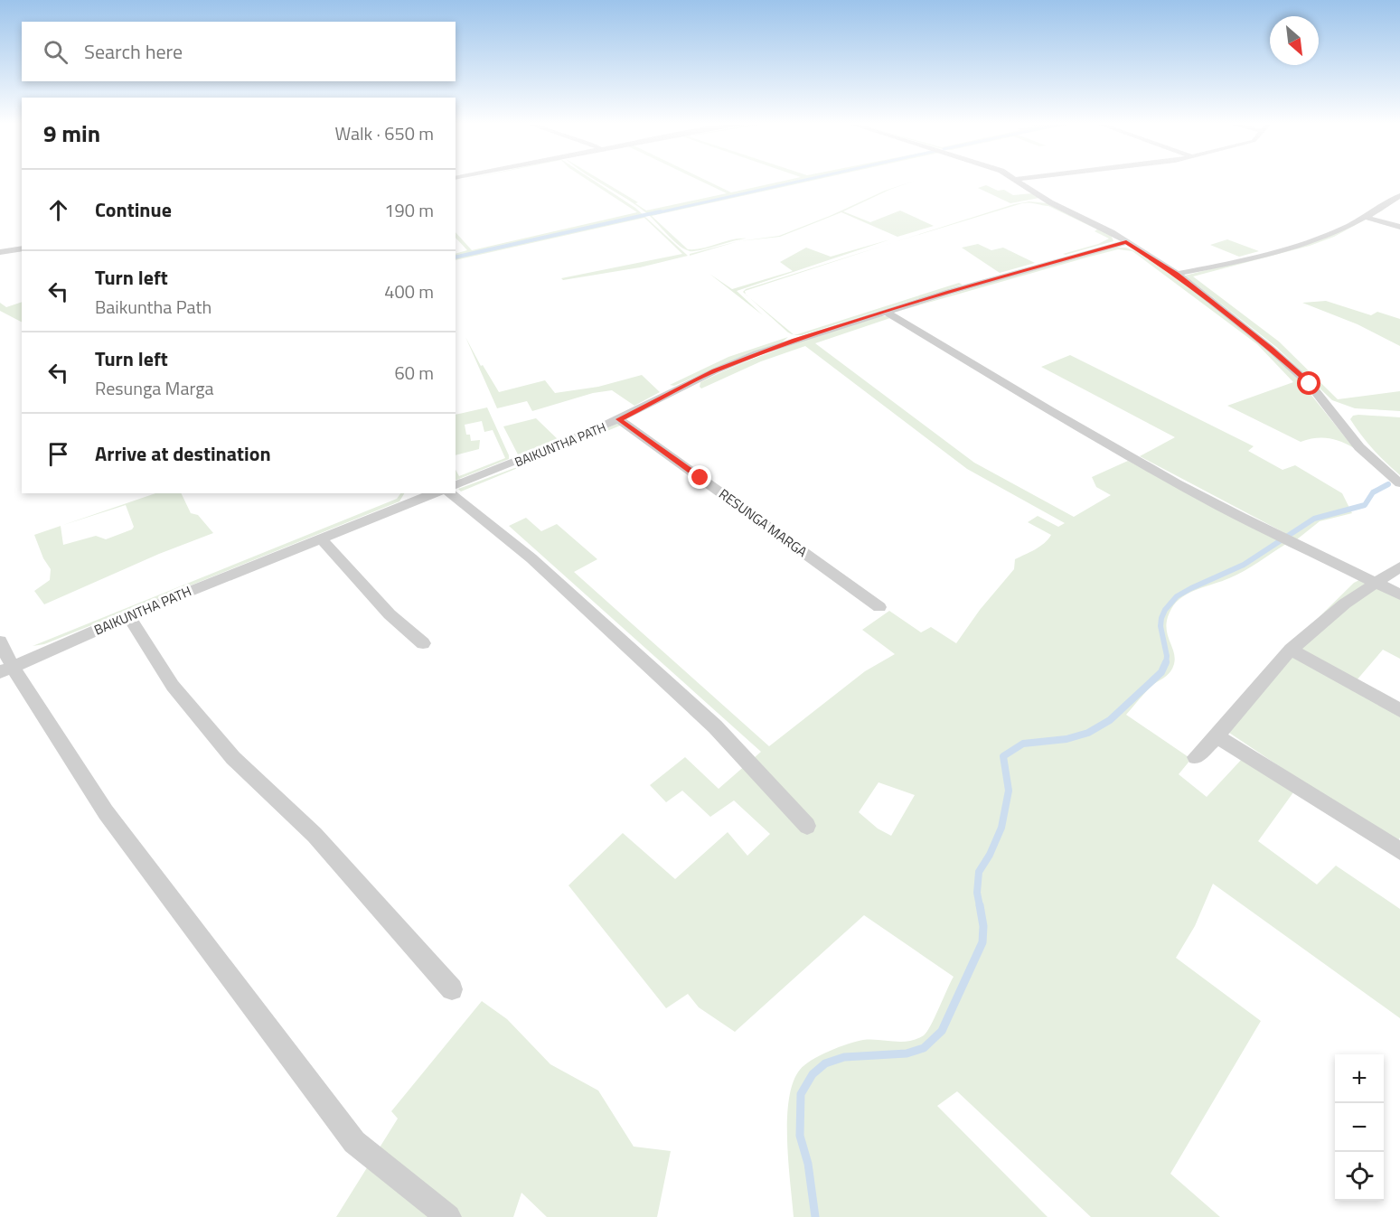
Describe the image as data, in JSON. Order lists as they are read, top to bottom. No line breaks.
{"streets":{"street":["BAIKUNTHA PATH","RESUNGA MARGA"]},"crossings":[["BAIKUNTHA PATH","RESUNGA MARGA"]],"north":"bottom right","page":{"search":"Search here","heading":["9 min","Walk · 650 m"],"list":[["Continue","190 m"],["Turn left","Baikuntha Path","400 m"],["Turn left","Resunga Marga","60 m"],"Arrive at destination"],"map_buttons":["+","−"]}}
